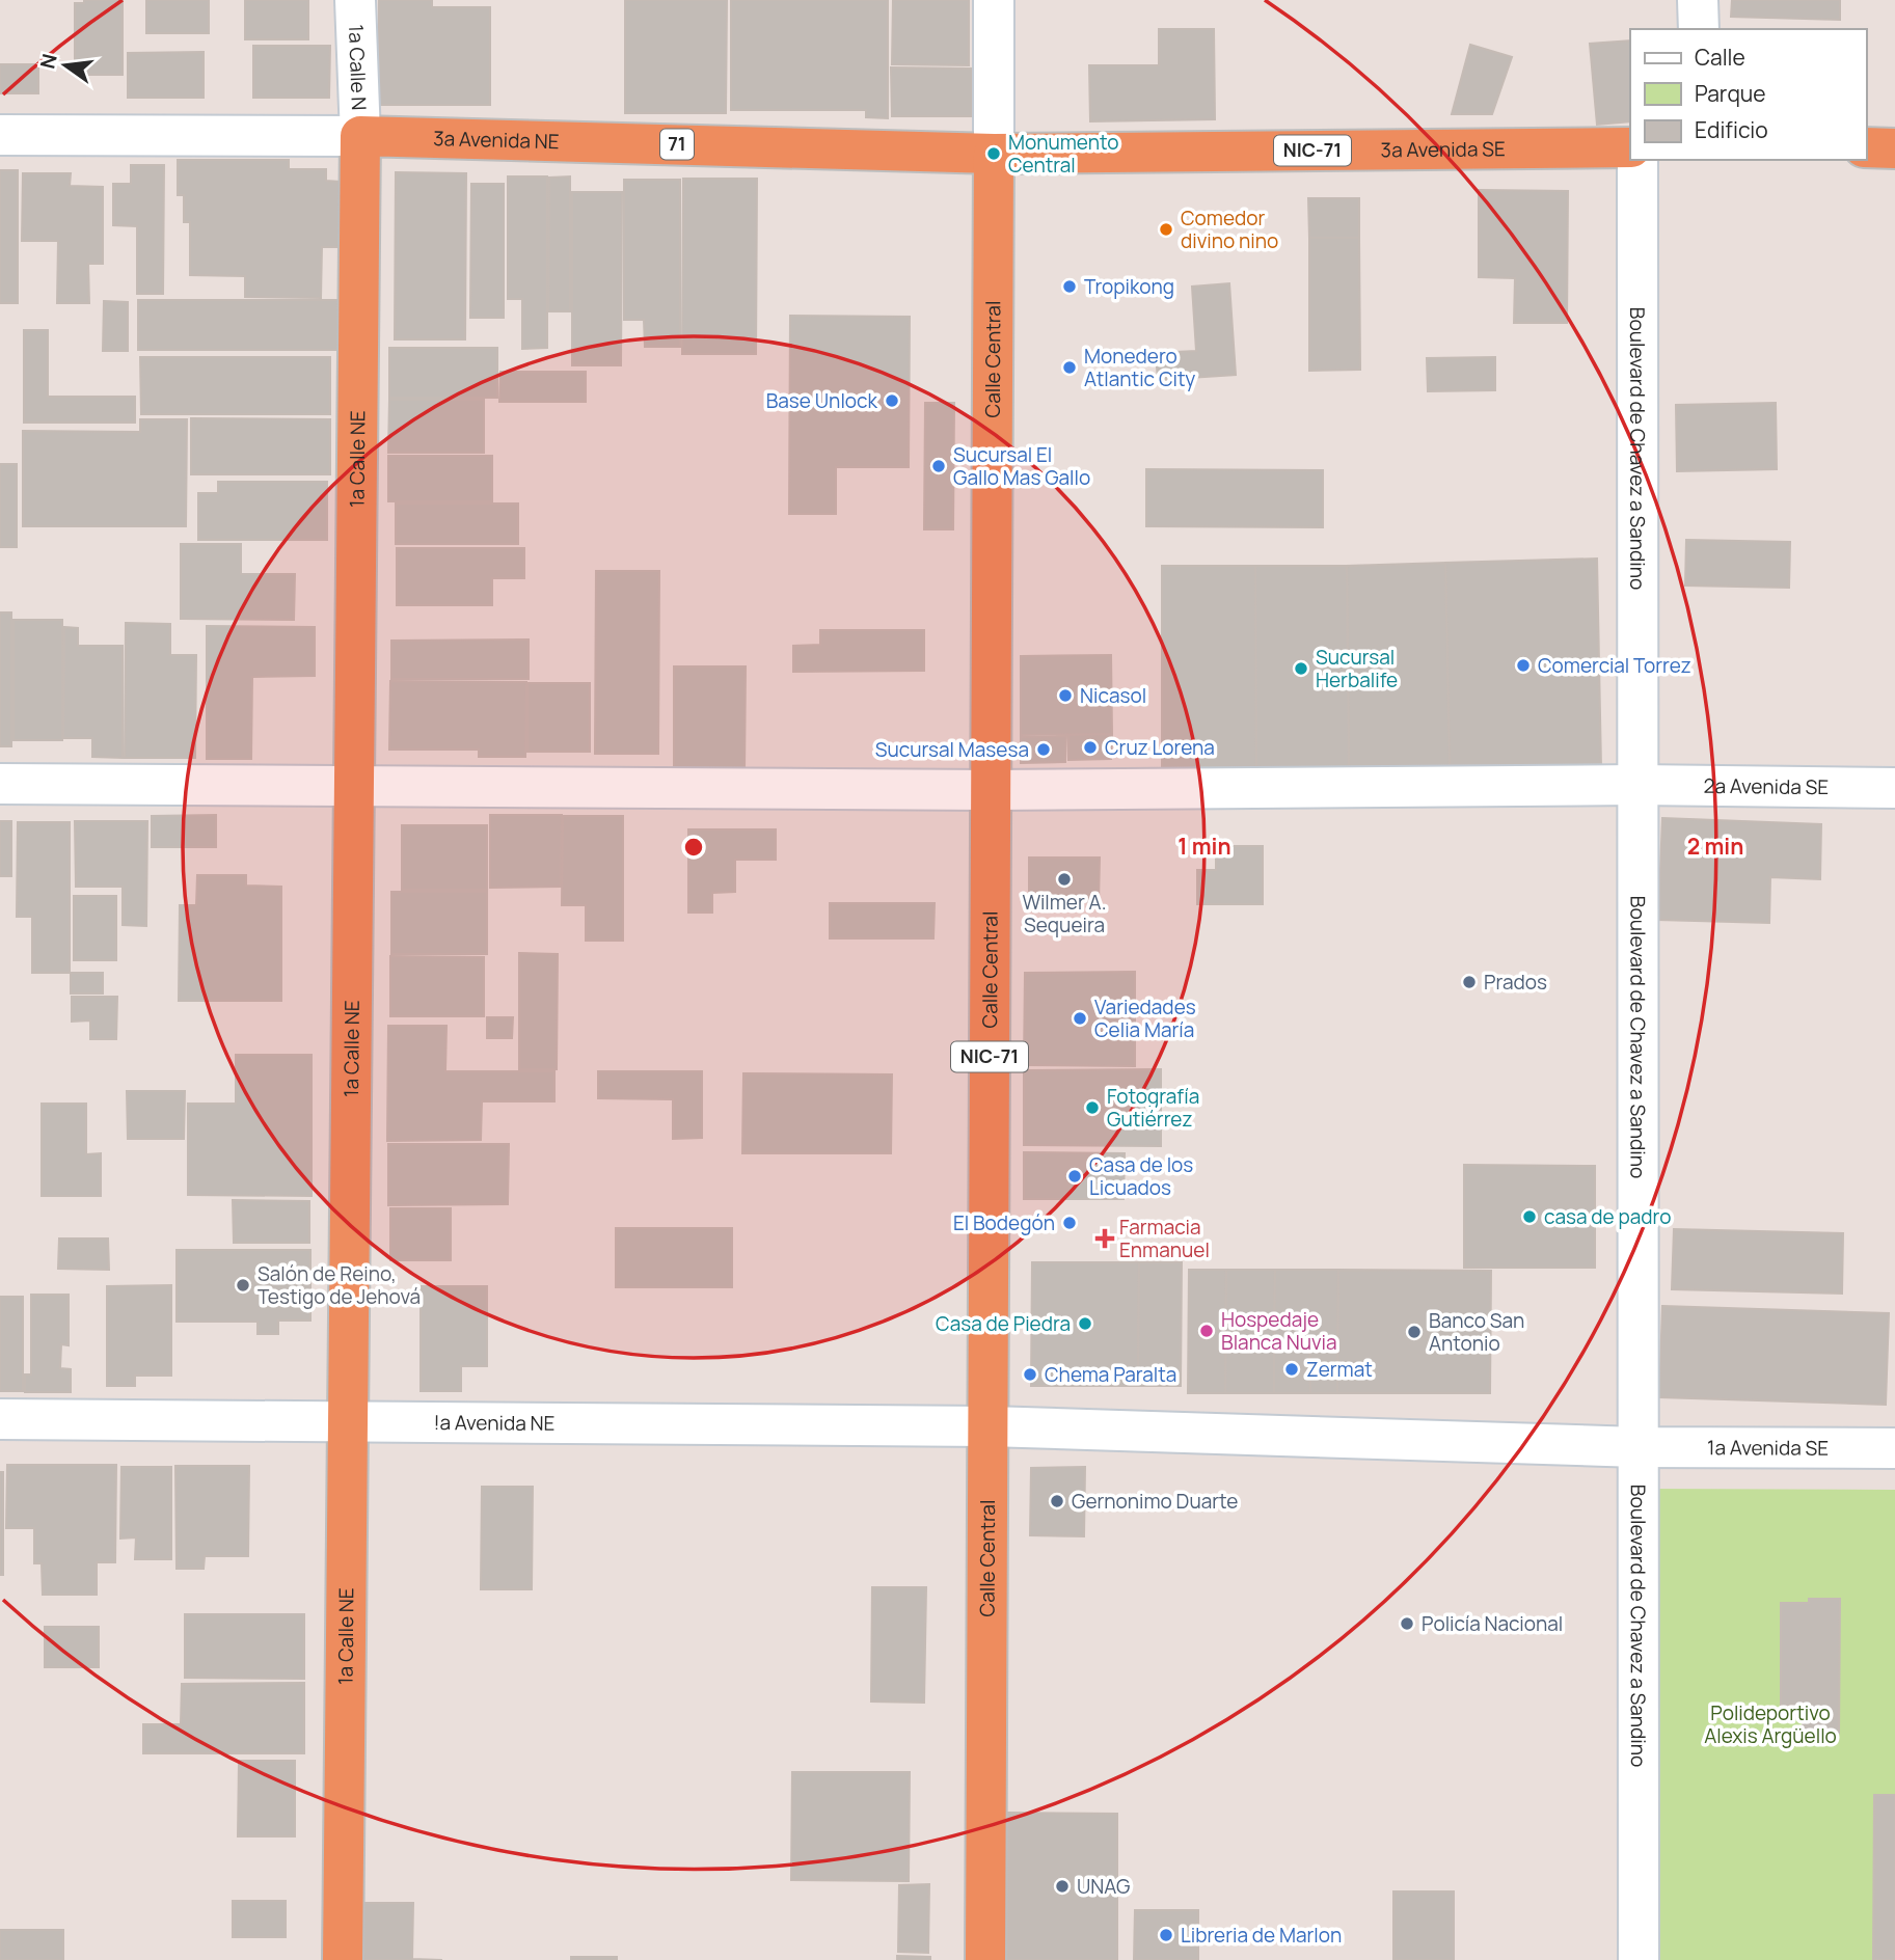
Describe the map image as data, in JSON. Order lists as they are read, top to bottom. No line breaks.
{"streets":{"highway":["3a Avenida NE","71","3a Avenida SE","NIC-71","Calle Central","1a Calle NE"],"street":["1a Calle N","Boulevard de Chavez a Sandino","2a Avenida SE","!a Avenida NE","1a Avenida SE"]},"crossings":[["1a Calle N","3a Avenida NE"],["1a Calle N","1a Calle NE"],["3a Avenida NE","3a Avenida SE"],["3a Avenida NE","Calle Central"],["3a Avenida NE","1a Calle NE"],["3a Avenida SE","Calle Central"],["Calle Central","2a Avenida SE"],["Calle Central","!a Avenida NE"],["Boulevard de Chavez a Sandino","2a Avenida SE"],["Boulevard de Chavez a Sandino","!a Avenida NE"],["Boulevard de Chavez a Sandino","1a Avenida SE"],["1a Calle NE","2a Avenida SE"],["1a Calle NE","!a Avenida NE"],["!a Avenida NE","1a Avenida SE"]],"parks":["Polideportivo Alexis Argüello"],"places":{"other":["Monumento Central","Comedor divino nino","Tropikong","Monedero Atlantic City","Base Unlock","Sucursal El Gallo Mas Gallo","Comercial Torrez","Sucursal Herbalife","Nicasol","Cruz Lorena","Sucursal Masesa","Wilmer A. Sequeira","Prados","Variedades Celia María","Fotografía Gutiérrez","Casa de los Licuados","casa de padro","El Bodegón","Salón de Reino, Testigo de Jehová","Casa de Piedra","Hospedaje Blanca Nuvia","Banco San Antonio","Zermat","Chema Paralta","Gernonimo Duarte","Policía Nacional","UNAG","Libreria de Marlon"],"health":["Farmacia Enmanuel"]},"legend":["Calle","Parque","Edificio"],"north":"left","rings":["1 min","2 min"]}
